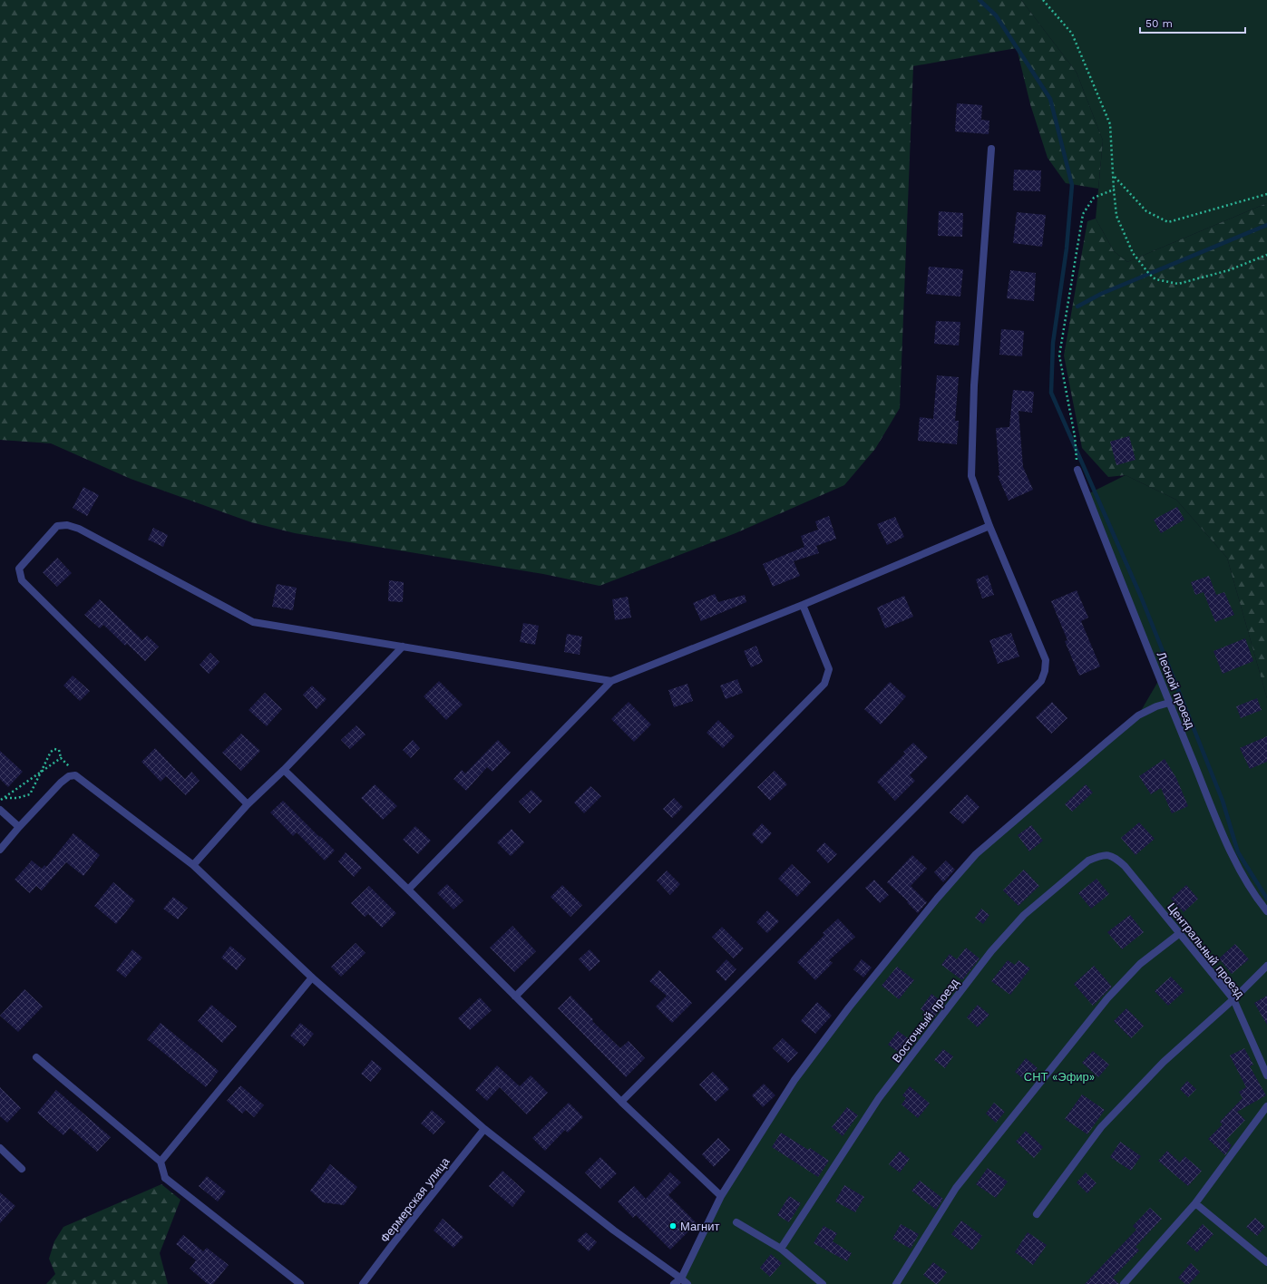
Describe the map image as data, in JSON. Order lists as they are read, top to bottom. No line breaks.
{"streets":{"street":["Лесной проезд","Центральный проезд","Восточный проезд","Фермерская улица"]},"crossings":[["Центральный проезд","Восточный проезд"]],"parks":["СНТ «Эфир»"],"places":["Магнит"],"scale_bar":"50 m"}
